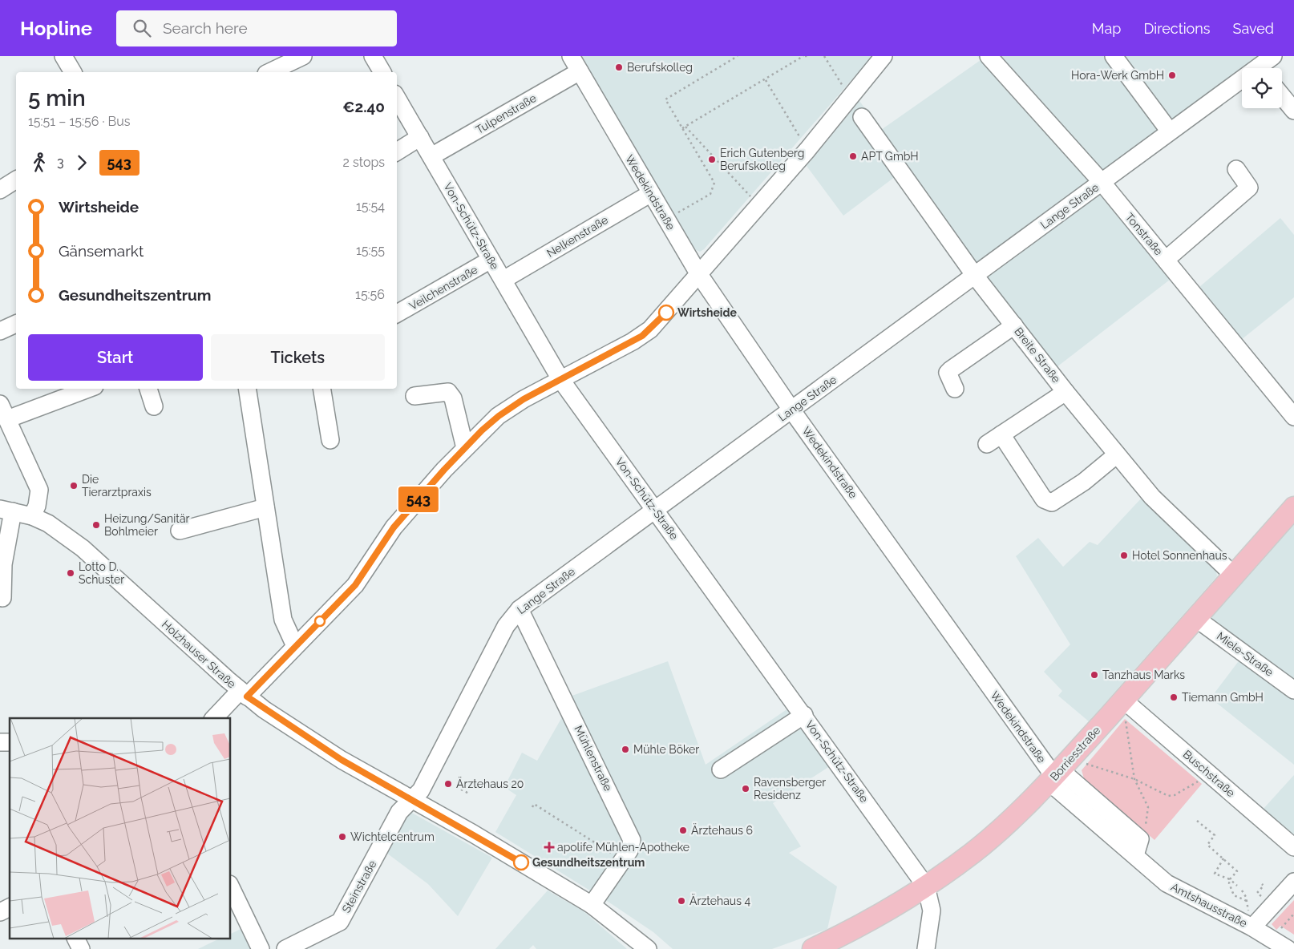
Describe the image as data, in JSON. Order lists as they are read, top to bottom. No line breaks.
{"streets":{"main road":["Borriesstraße"],"street":["Tulpenstraße","Wedekindstraße","Lange Straße","Von-Schütz-Straße","Tonstraße","Nelkenstraße","Veilchenstraße","Breite Straße","Holzhauser Straße","Miele-Straße","Mühlenstraße","Buschstraße","Steinstraße","Amtshausstraße"]},"crossings":[["Tulpenstraße","Wedekindstraße"],["Tulpenstraße","Von-Schütz-Straße"],["Wedekindstraße","Lange Straße"],["Wedekindstraße","Nelkenstraße"],["Wedekindstraße","Borriesstraße"],["Wedekindstraße","Amtshausstraße"],["Lange Straße","Von-Schütz-Straße"],["Lange Straße","Tonstraße"],["Lange Straße","Breite Straße"],["Lange Straße","Holzhauser Straße"],["Lange Straße","Mühlenstraße"],["Lange Straße","Steinstraße"],["Von-Schütz-Straße","Nelkenstraße"],["Von-Schütz-Straße","Veilchenstraße"],["Von-Schütz-Straße","Borriesstraße"],["Breite Straße","Borriesstraße"],["Holzhauser Straße","Mühlenstraße"],["Holzhauser Straße","Steinstraße"],["Miele-Straße","Borriesstraße"],["Borriesstraße","Buschstraße"],["Borriesstraße","Amtshausstraße"]],"places":{"other":["Berufskolleg","Hora-Werk GmbH","APT GmbH","Erich Gutenberg Berufskolleg","Wirtsheide","Die Tierarztpraxis","Heizung/Sanitär Bohlmeier","Hotel Sonnenhaus","Lotto D. Schuster","Tanzhaus Marks","Tiemann GmbH","Mühle Böker","Ärztehaus 20","Ravensberger Residenz","Ärztehaus 6","Wichtelcentrum","Gesundheitszentrum","Ärztehaus 4"],"health":["apolife Mühlen-Apotheke"]},"lines":["bus line 543"],"page":{"header":"Hopline","search":"Search here","nav":["Map","Directions","Saved"],"on_map":"543","heading":["5 min","15:51 – 15:56 · Bus","€2.40"],"legs":["3","543","2 stops"],"list":[{"name":"Wirtsheide","value":"15:54"},{"name":"Gänsemarkt","value":"15:55"},{"name":"Gesundheitszentrum","value":"15:56"}],"buttons":["Start","Tickets"]}}
